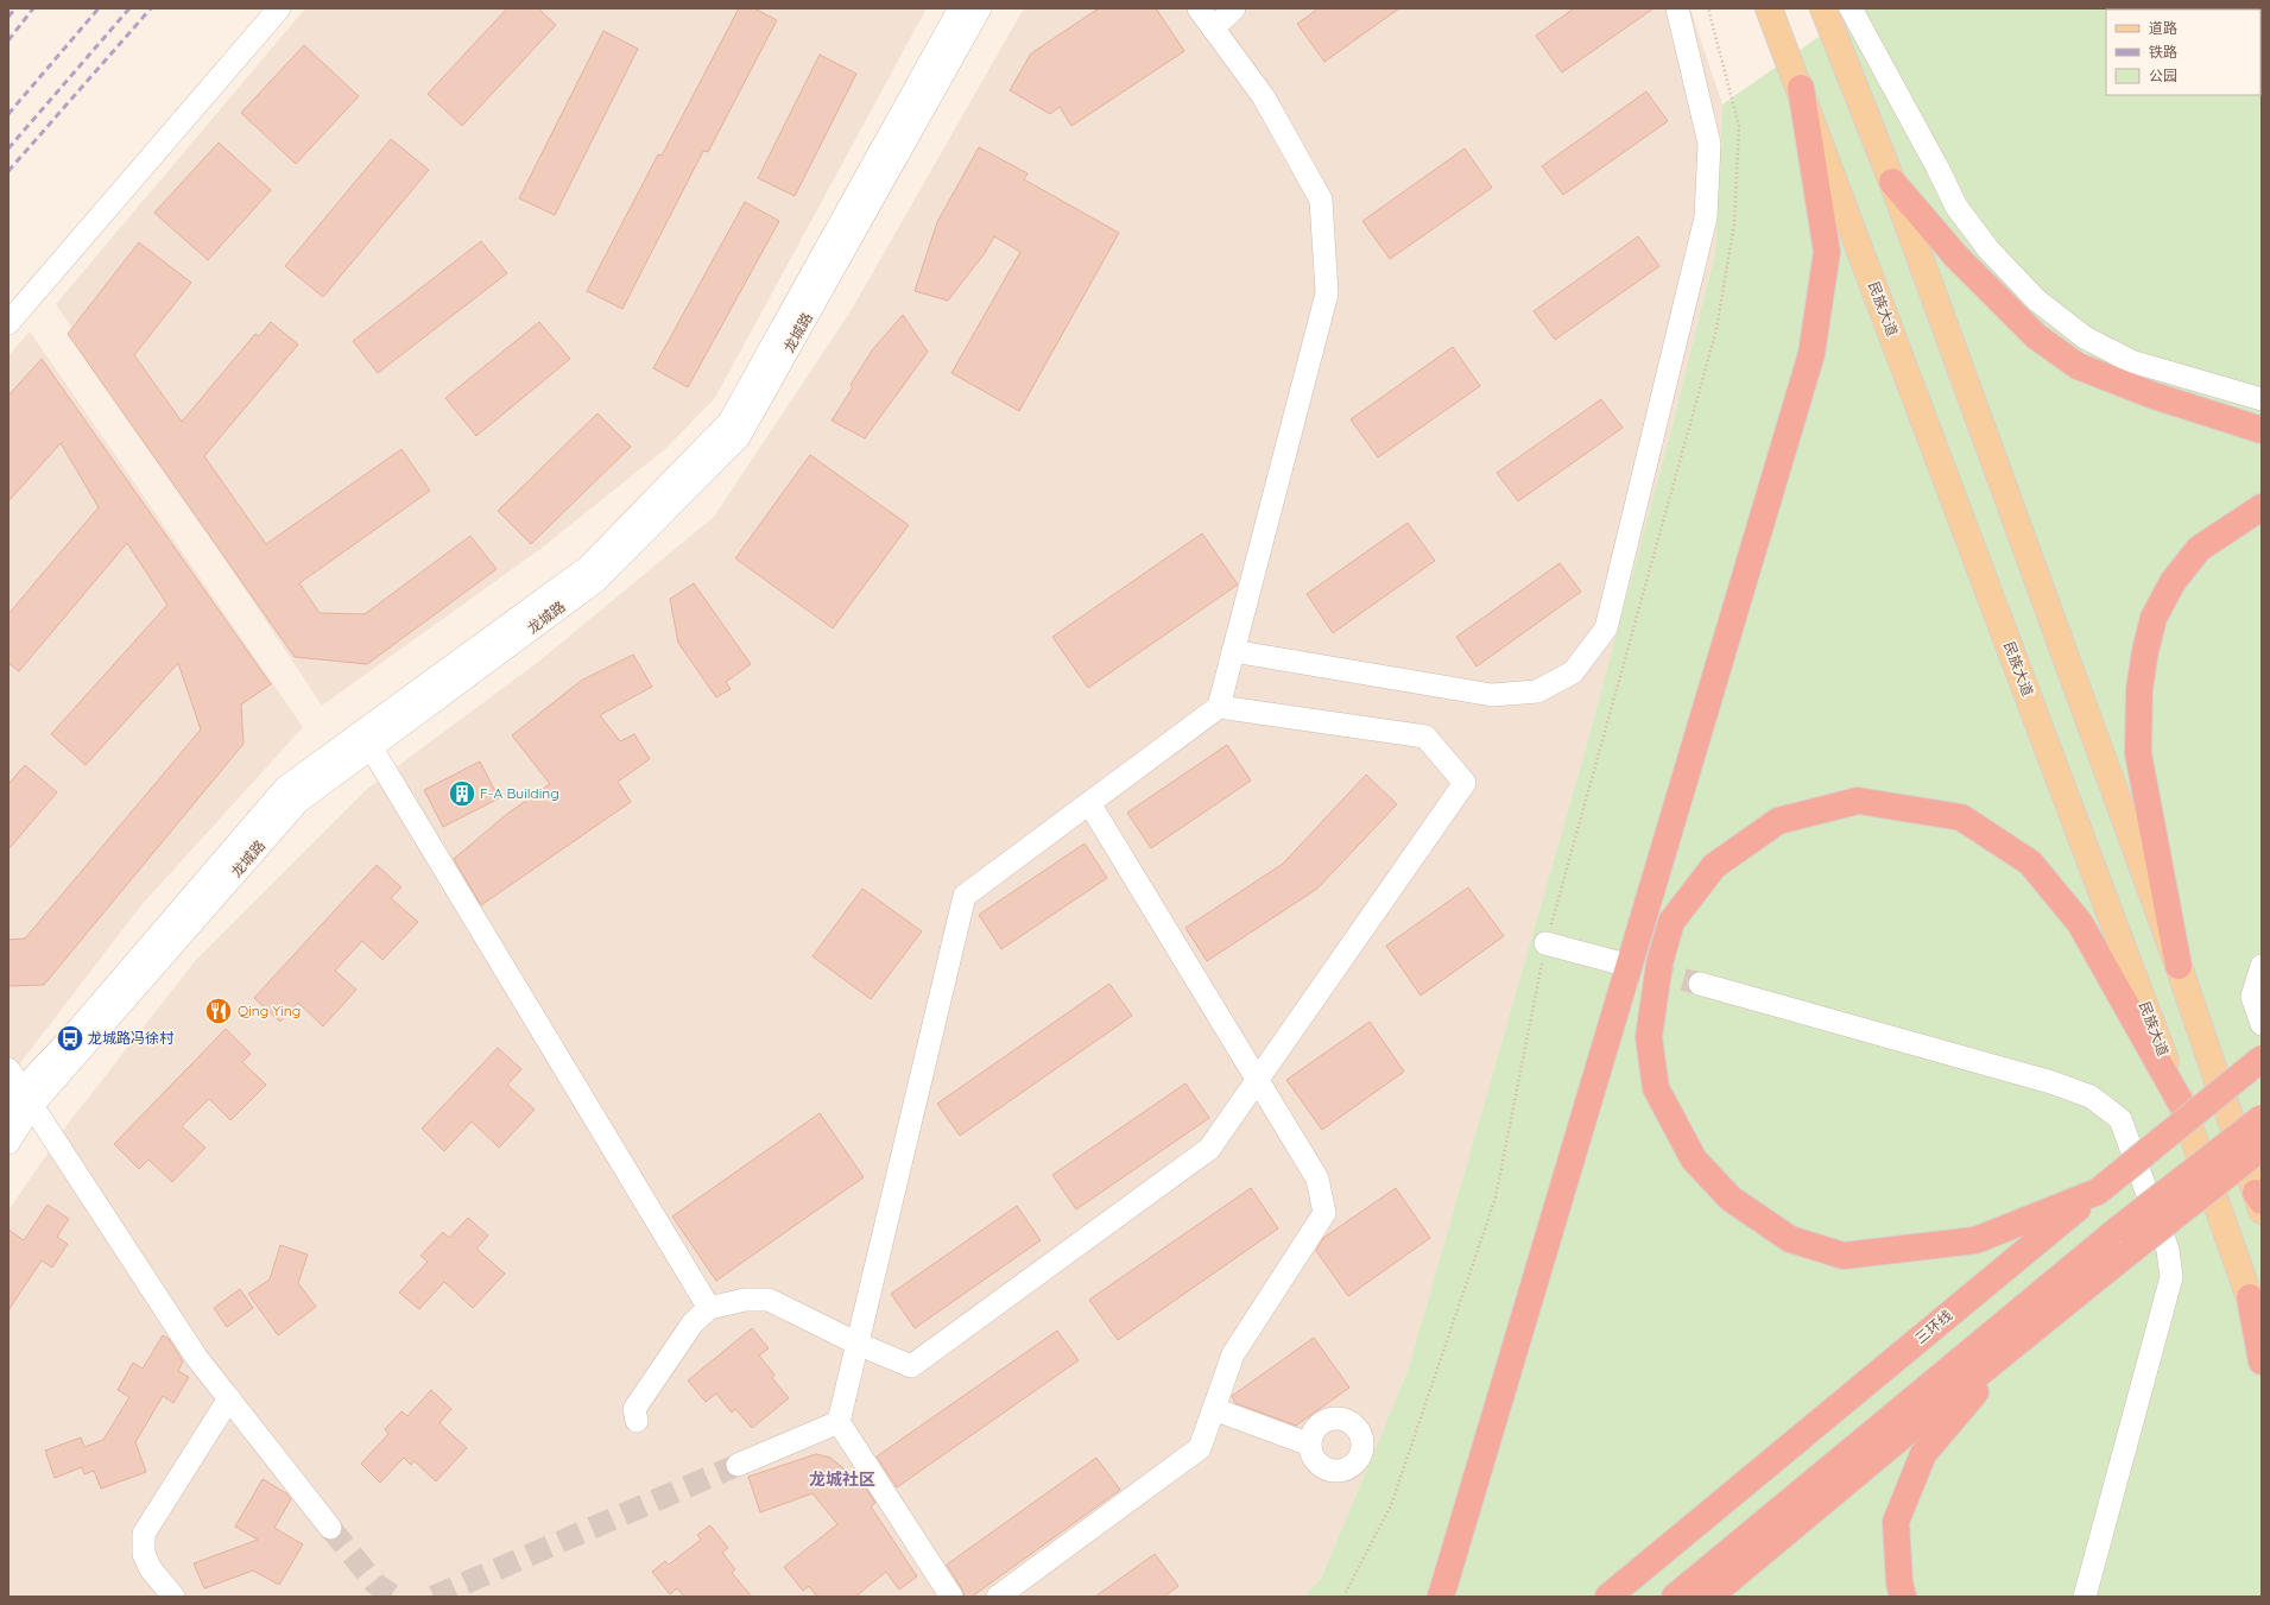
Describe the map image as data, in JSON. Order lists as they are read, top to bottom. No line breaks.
{"streets":{"highway":["三环线"],"main road":["民族大道"],"street":["龙城路"]},"districts":["龙城社区"],"places":{"building":["F-A Building"],"restaurant":["Qing Ying"],"bus stop":["龙城路冯徐村"]},"legend":["道路","铁路","公园"]}
